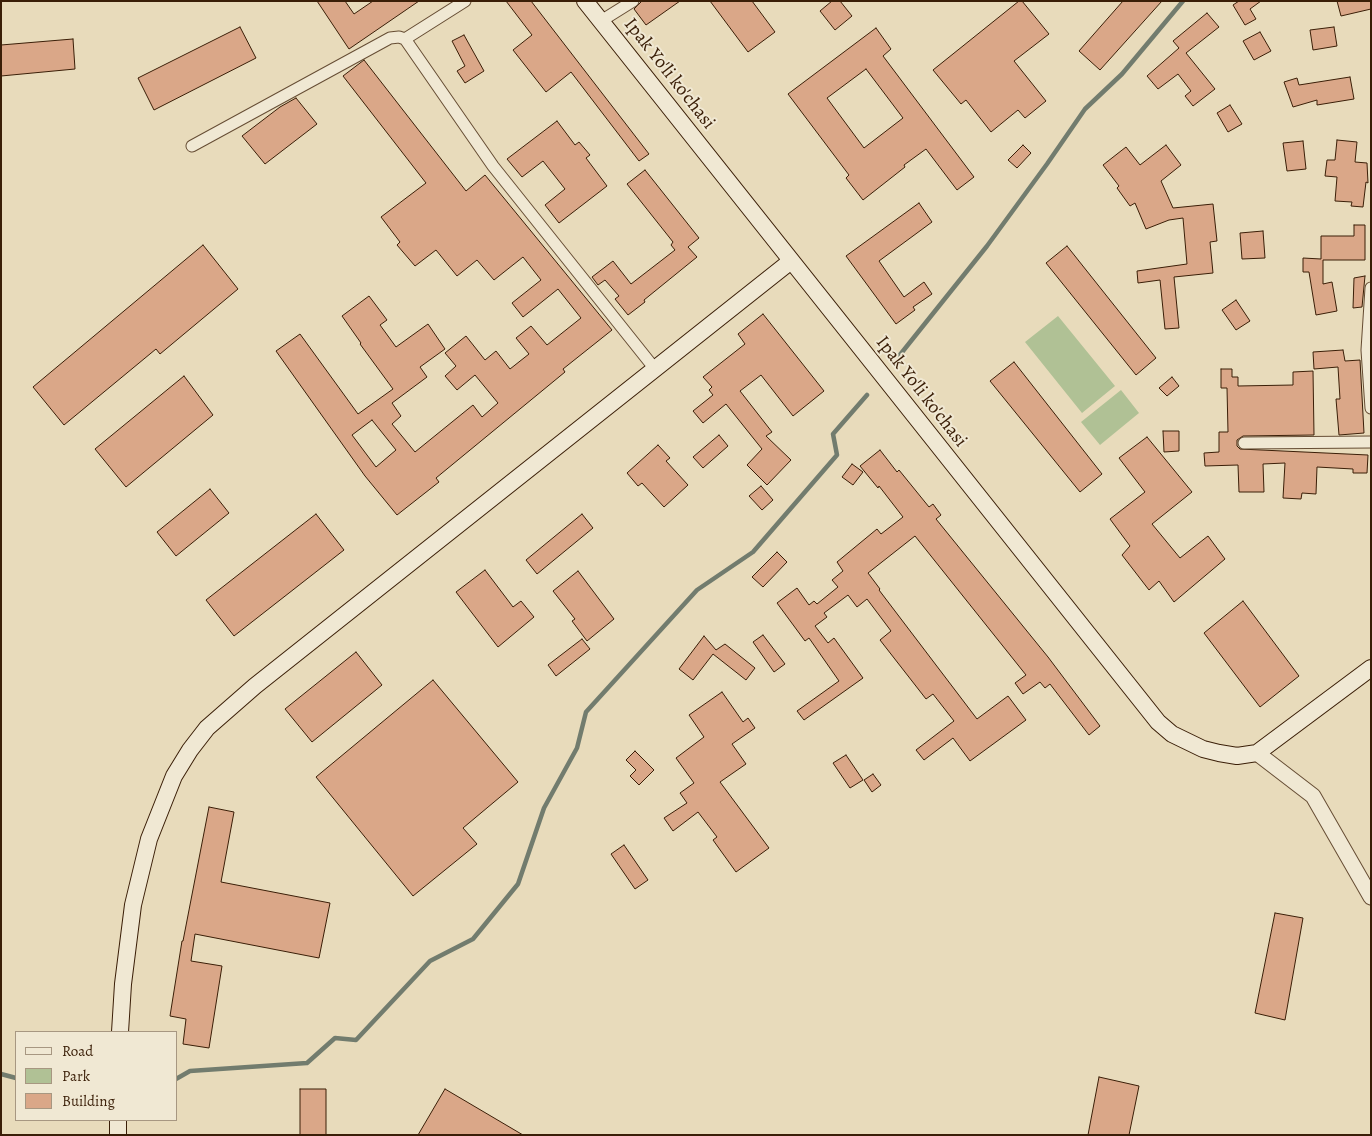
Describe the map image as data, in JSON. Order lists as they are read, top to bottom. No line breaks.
{"streets":{"main road":["Ipak Yo'li ko'chasi"]},"legend":["Road","Park","Building"]}
